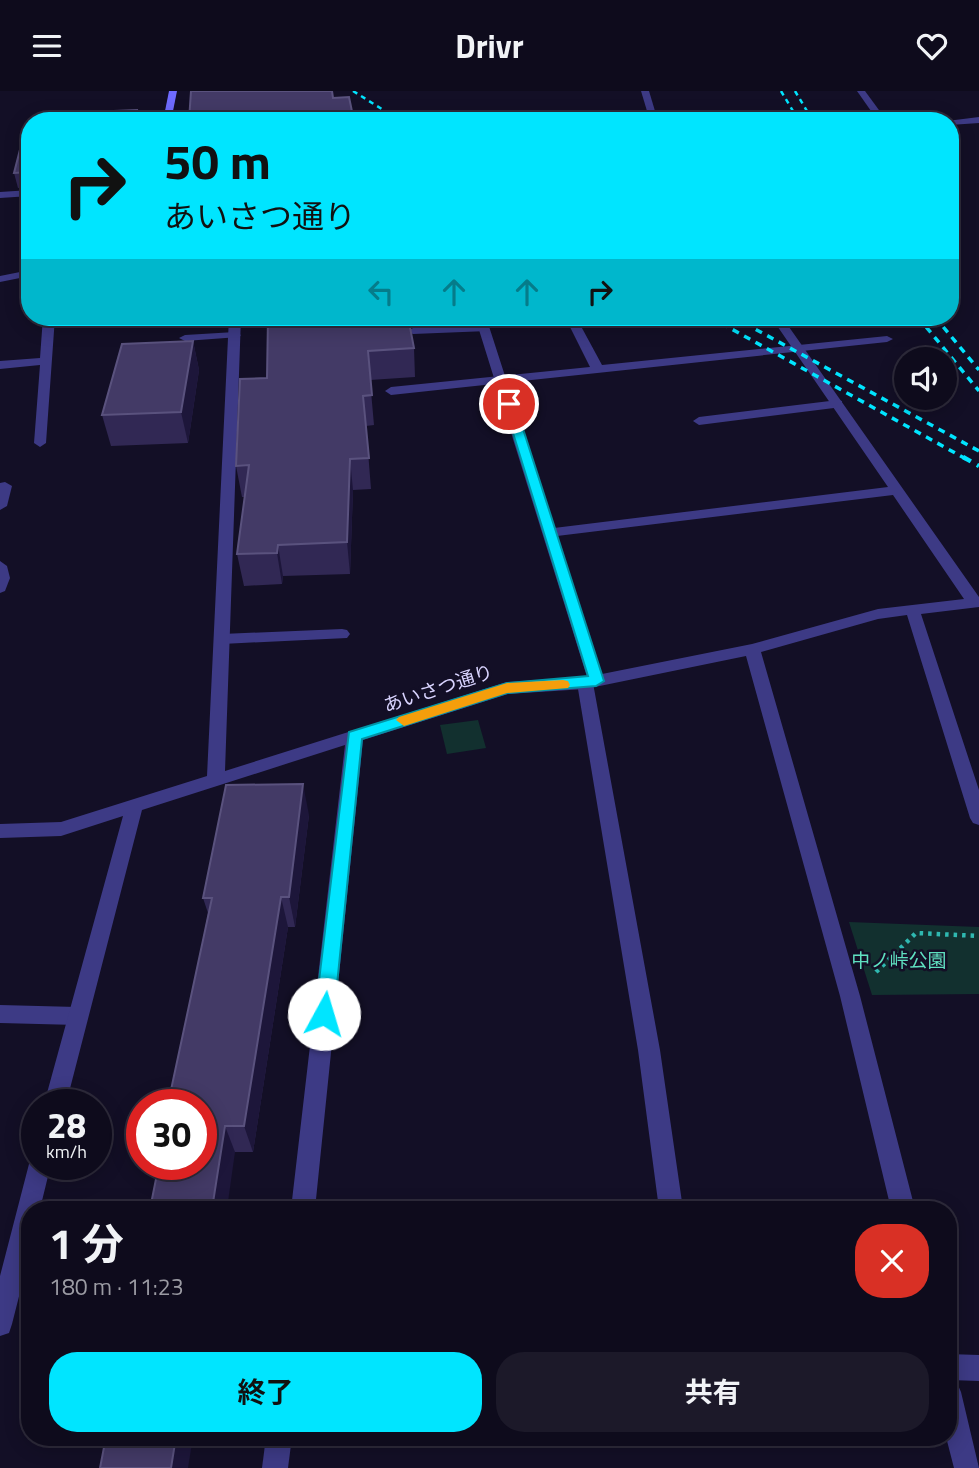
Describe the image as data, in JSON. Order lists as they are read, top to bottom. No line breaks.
{"streets":{"street":["あいさつ通り"]},"parks":["中ノ峠公園"],"page":{"header":"Drivr","turn":["50 m","あいさつ通り"],"speed":"28 km/h","limit":"30","heading":["1 分","180 m · 11:23"],"buttons":["終了","共有"]}}
